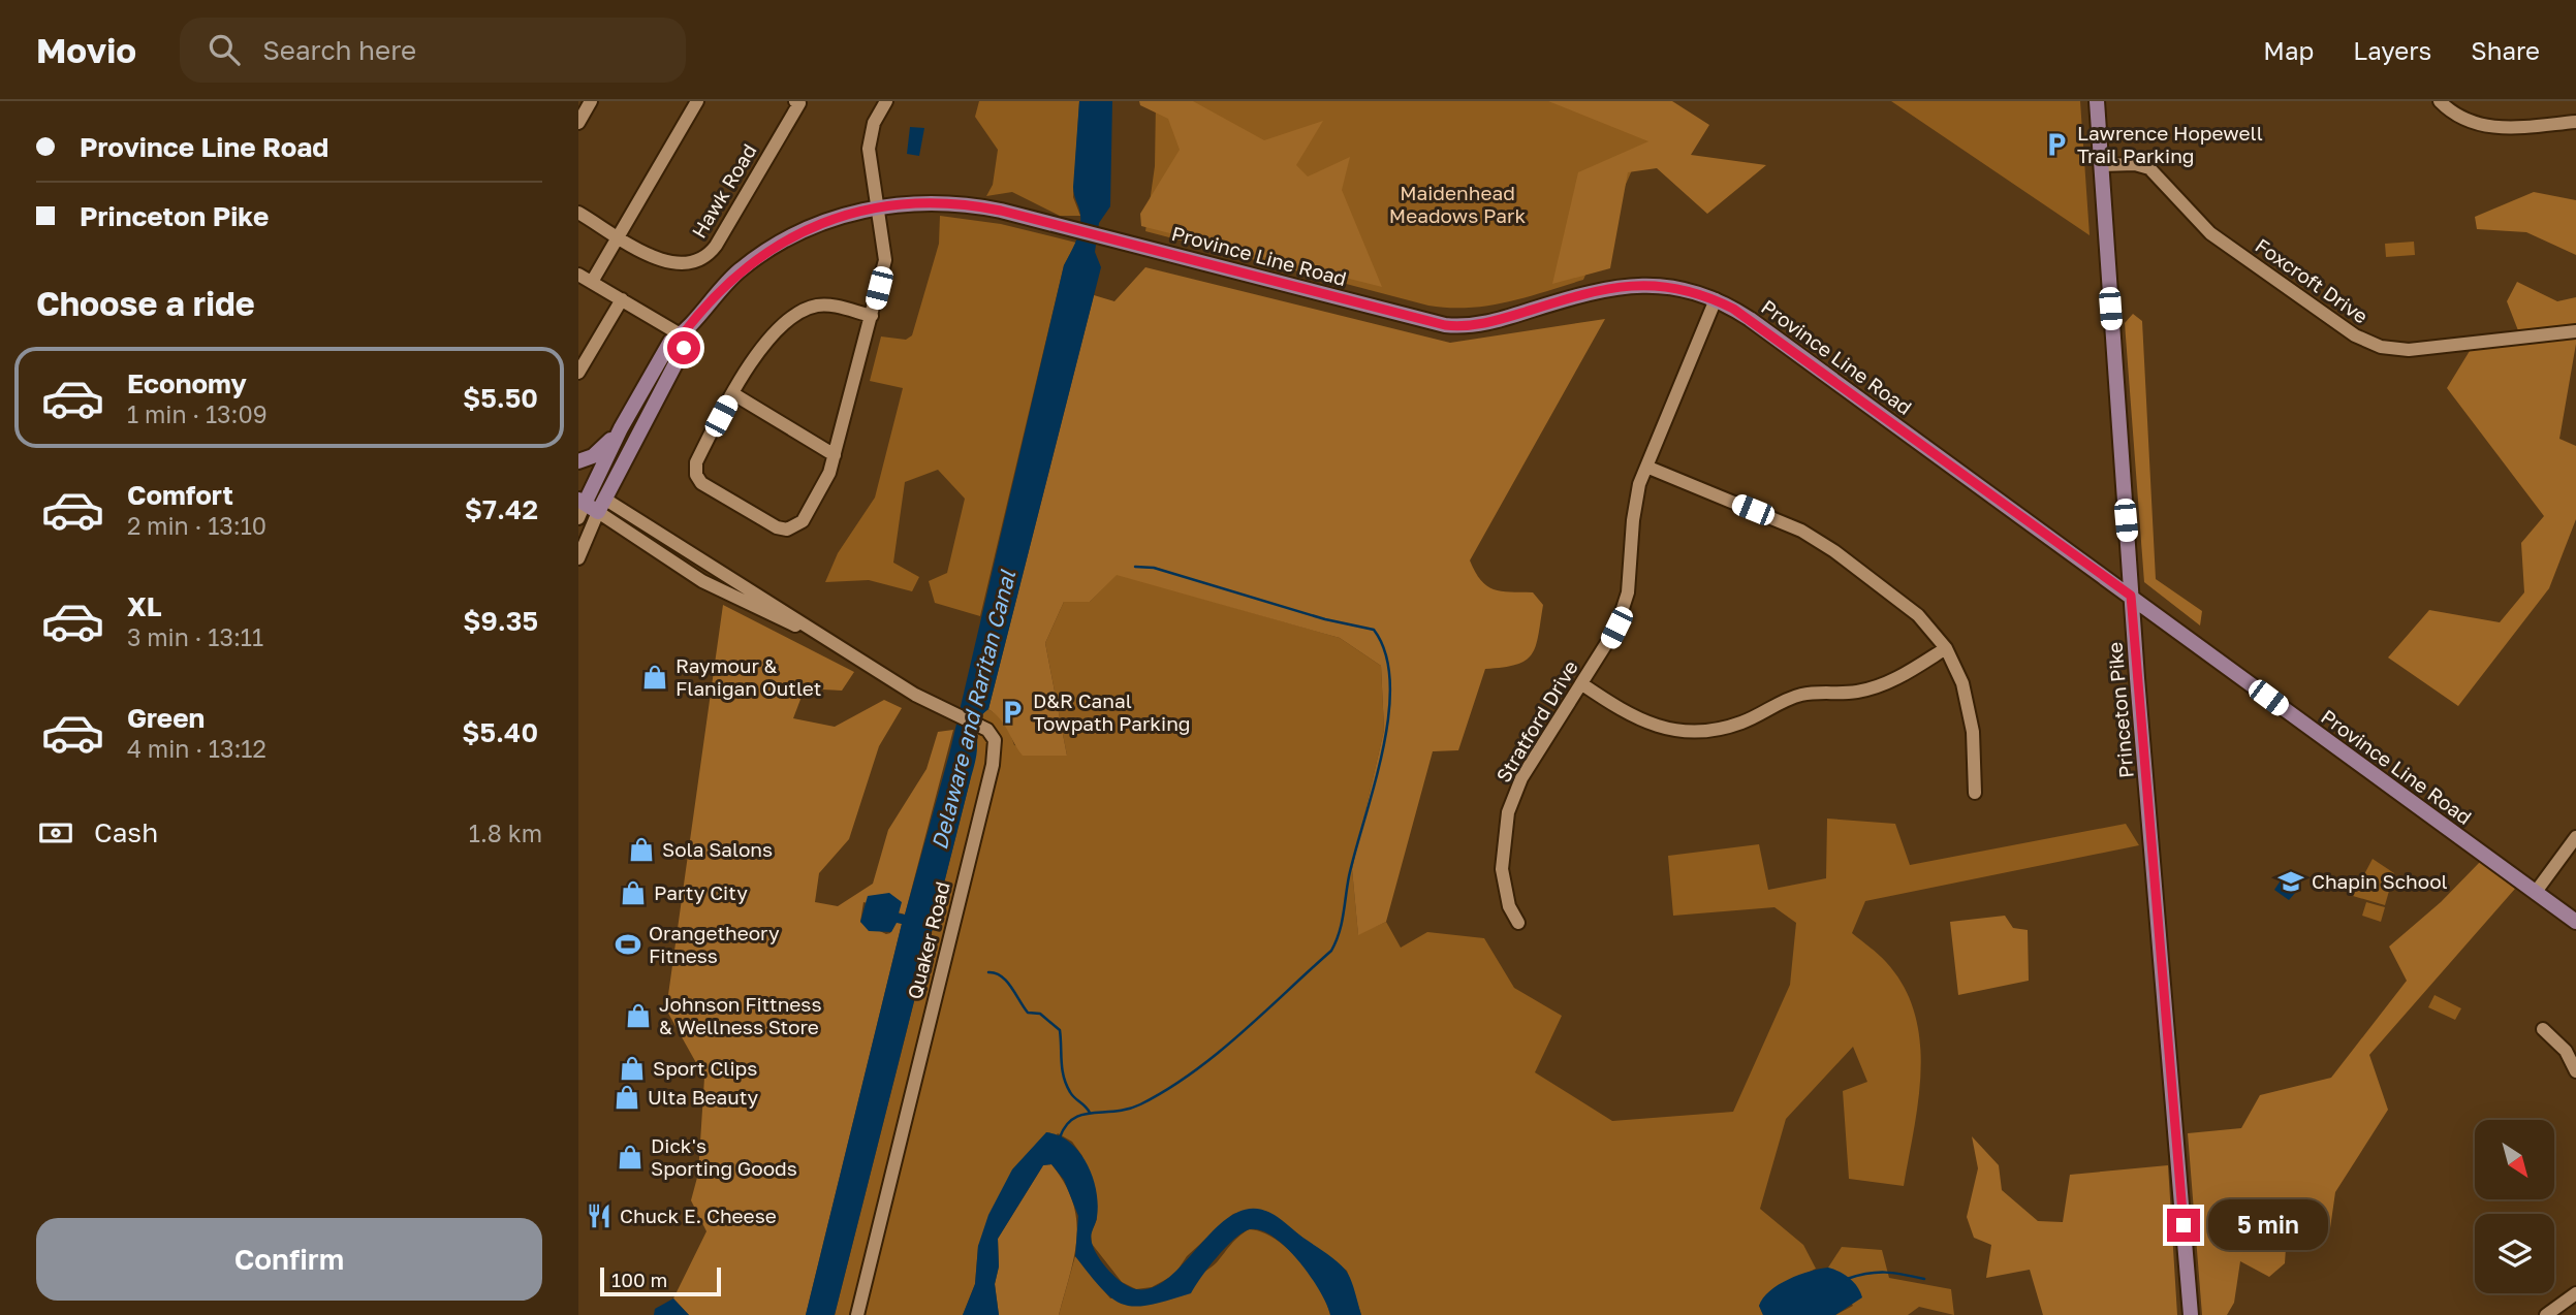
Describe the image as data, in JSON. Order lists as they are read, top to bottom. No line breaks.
{"streets":{"main road":["Province Line Road","Princeton Pike"],"street":["Hawk Road","Foxcroft Drive","Stratford Drive","Quaker Road"]},"crossings":[["Province Line Road","Princeton Pike"],["Province Line Road","Stratford Drive"],["Province Line Road","Quaker Road"],["Foxcroft Drive","Princeton Pike"]],"water":["Delaware and Raritan Canal"],"parks":["Maidenhead Meadows Park"],"places":{"parking":["Lawrence Hopewell Trail Parking","D&R Canal Towpath Parking"],"shop":["Raymour & Flanigan Outlet","Sola Salons","Party City","Johnson Fittness & Wellness Store","Sport Clips","Ulta Beauty","Dick's Sporting Goods"],"school or university":["Chapin School"],"sports":["Orangetheory Fitness"],"restaurant":["Chuck E. Cheese"]},"scale_bar":"100 m","north":"bottom right","page":{"header":"Movio","search":"Search here","nav":["Map","Layers","Share"],"banner":["Province Line Road","Princeton Pike"],"heading":"Choose a ride","list":[{"name":"Economy","note":"1 min · 13:09","value":"$5.50"},{"name":"Comfort","note":"2 min · 13:10","value":"$7.42"},{"name":"XL","note":"3 min · 13:11","value":"$9.35"},{"name":"Green","note":"4 min · 13:12","value":"$5.40"}],"pay":["Cash","1.8 km"],"bubble":"5 min","buttons":"Confirm","scale":"100 m"}}
